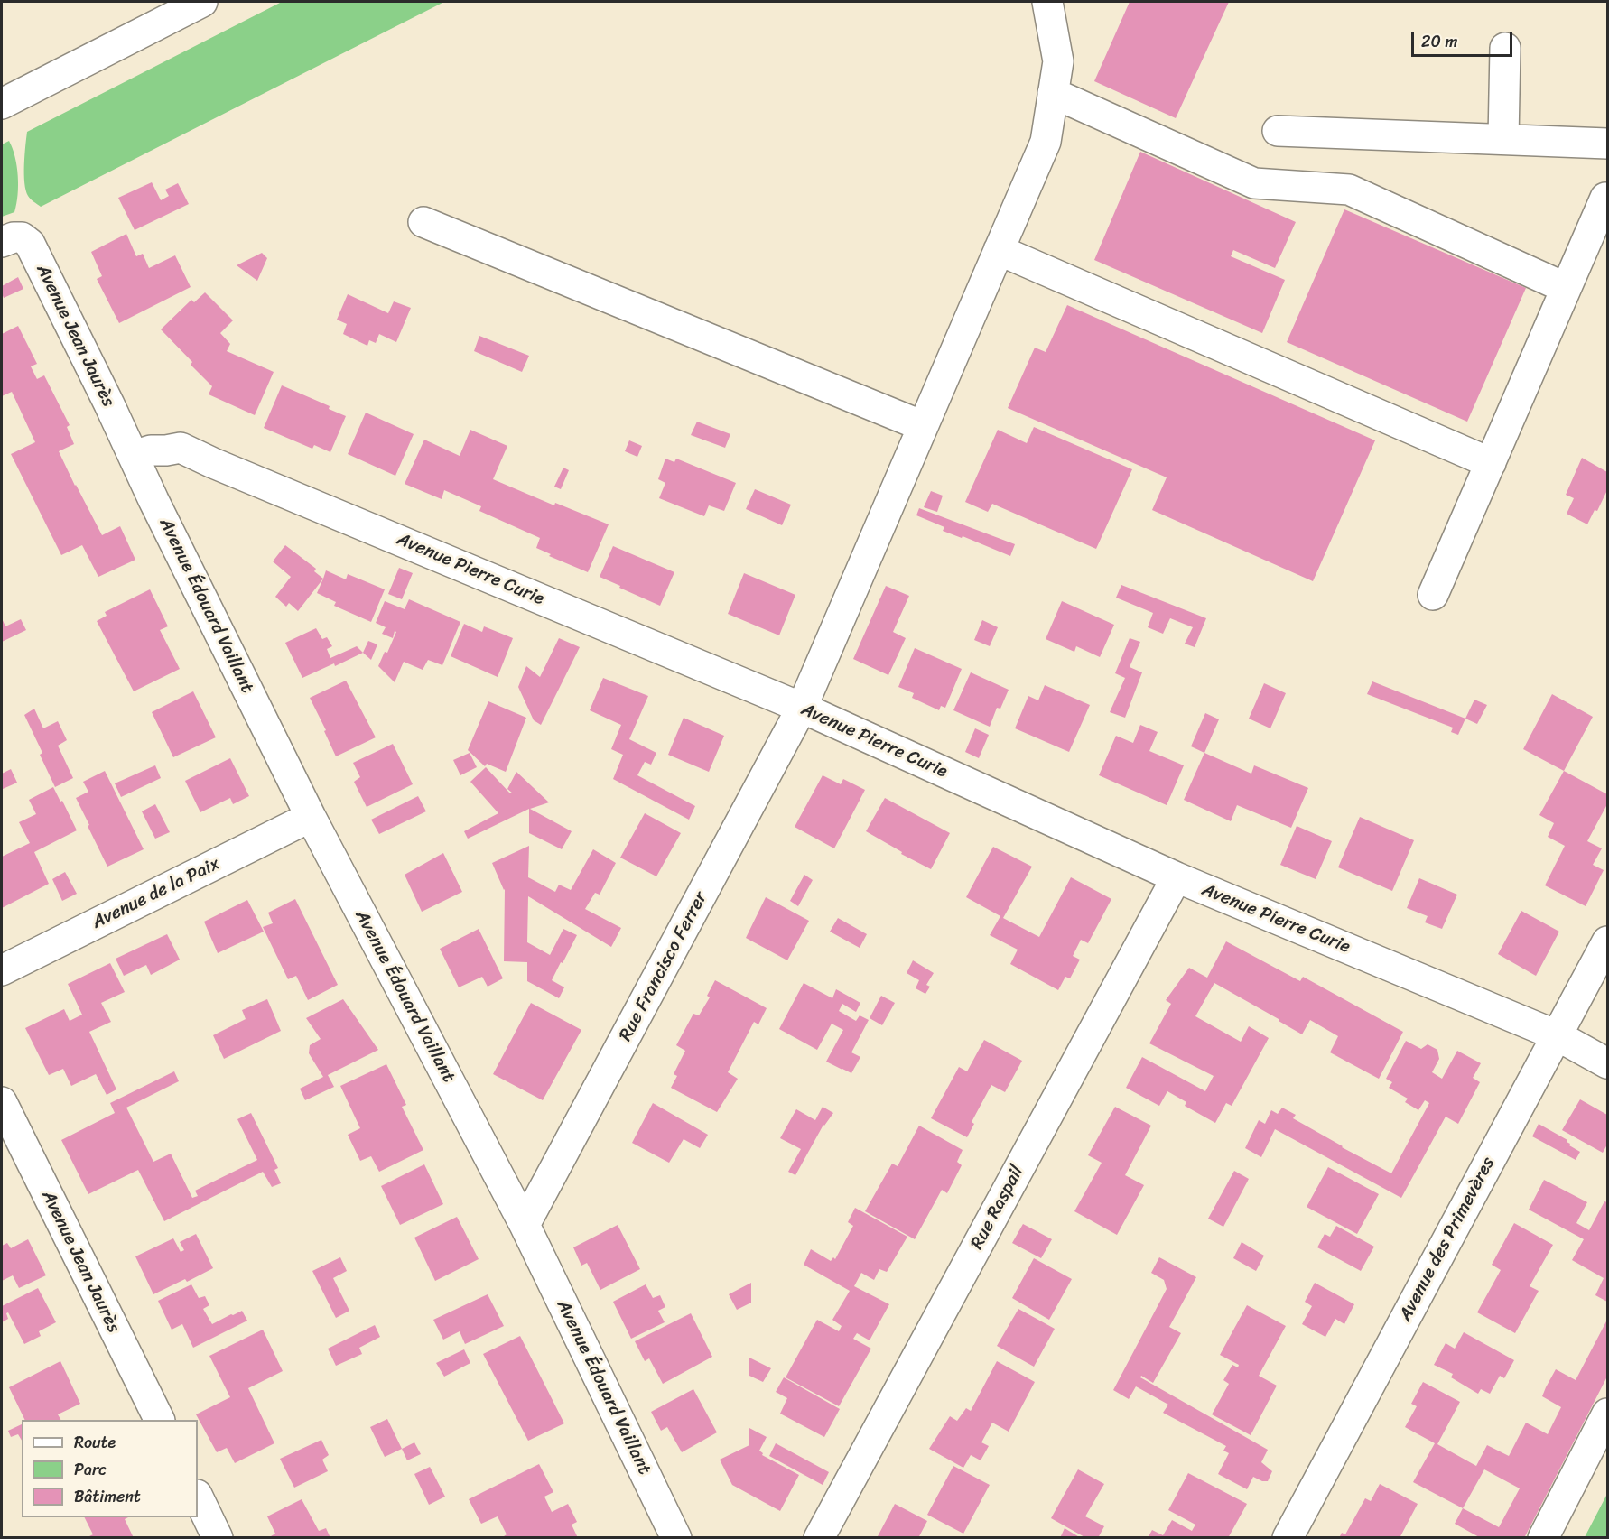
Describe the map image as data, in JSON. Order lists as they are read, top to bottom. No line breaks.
{"streets":{"street":["Avenue Jean Jaurès","Avenue Pierre Curie","Avenue Édouard Vaillant","Avenue de la Paix","Rue Francisco Ferrer","Rue Raspail","Avenue des Primevères"]},"crossings":[["Avenue Jean Jaurès","Avenue Pierre Curie"],["Avenue Jean Jaurès","Avenue Édouard Vaillant"],["Avenue Pierre Curie","Avenue Édouard Vaillant"],["Avenue Pierre Curie","Rue Francisco Ferrer"],["Avenue Pierre Curie","Rue Raspail"],["Avenue Pierre Curie","Avenue des Primevères"],["Avenue Édouard Vaillant","Avenue de la Paix"],["Avenue Édouard Vaillant","Rue Francisco Ferrer"]],"legend":["Route","Parc","Bâtiment"],"scale_bar":"20 m"}
